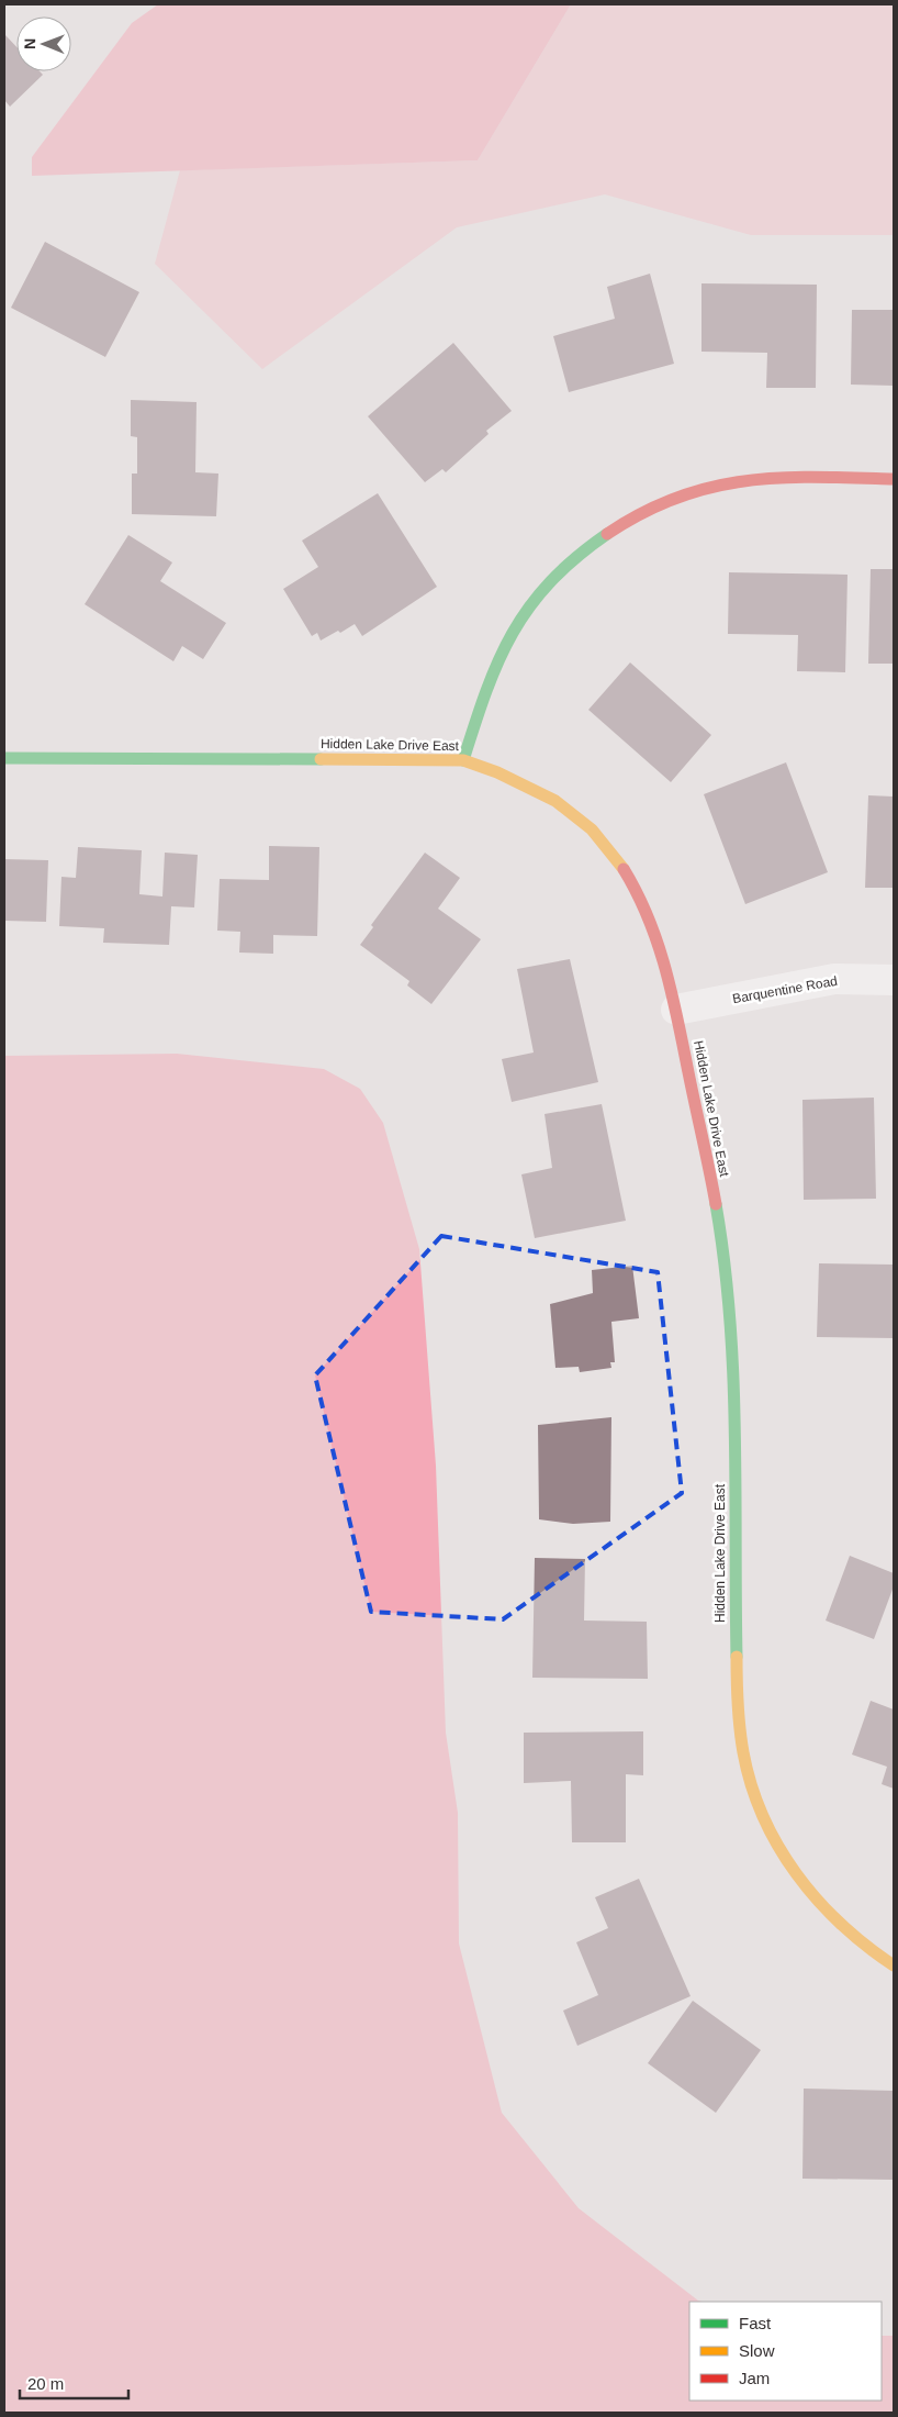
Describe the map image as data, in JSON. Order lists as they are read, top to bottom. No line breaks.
{"streets":{"street":["Hidden Lake Drive East","Barquentine Road"]},"crossings":[["Hidden Lake Drive East","Barquentine Road"]],"legend":["Fast","Slow","Jam"],"scale_bar":"20 m","north":"left"}
